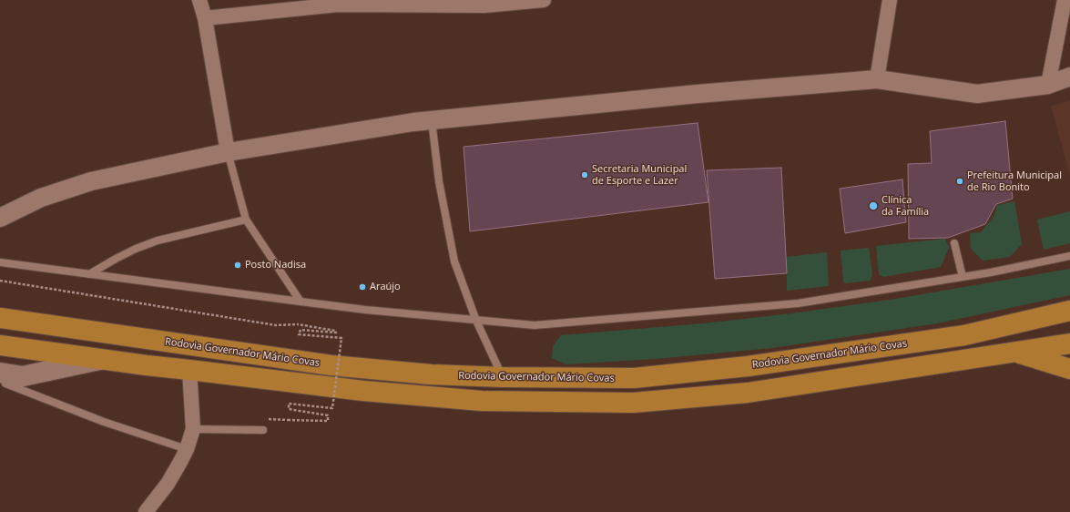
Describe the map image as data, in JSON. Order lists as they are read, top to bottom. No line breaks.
{"streets":{"highway":["Rodovia Governador Mário Covas"]},"places":["Secretaria Municipal de Esporte e Lazer","Prefeitura Municipal de Rio Bonito","Clínica da Família","Posto Nadisa","Araújo"]}
